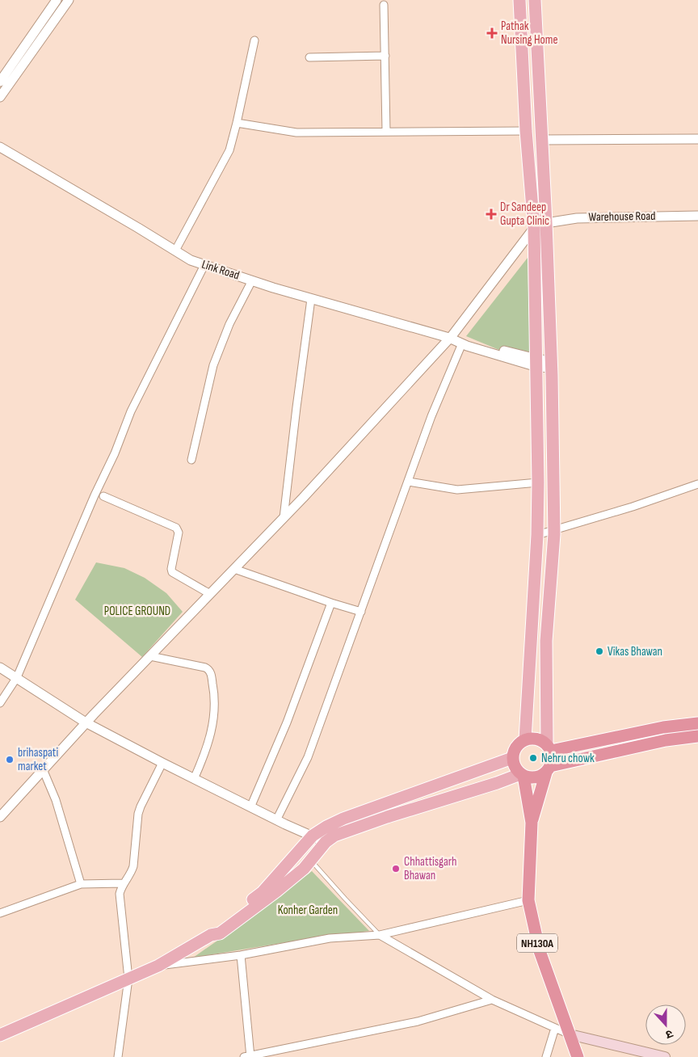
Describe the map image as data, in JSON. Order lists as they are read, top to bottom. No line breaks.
{"streets":{"highway":["NH130A"],"street":["Warehouse Road","Link Road"]},"parks":["POLICE GROUND","Konher Garden"],"places":{"health":["Pathak Nursing Home","Dr Sandeep Gupta Clinic"],"other":["Vikas Bhawan","Nehru chowk","brihaspati market","Chhattisgarh Bhawan"]},"north":"bottom"}
